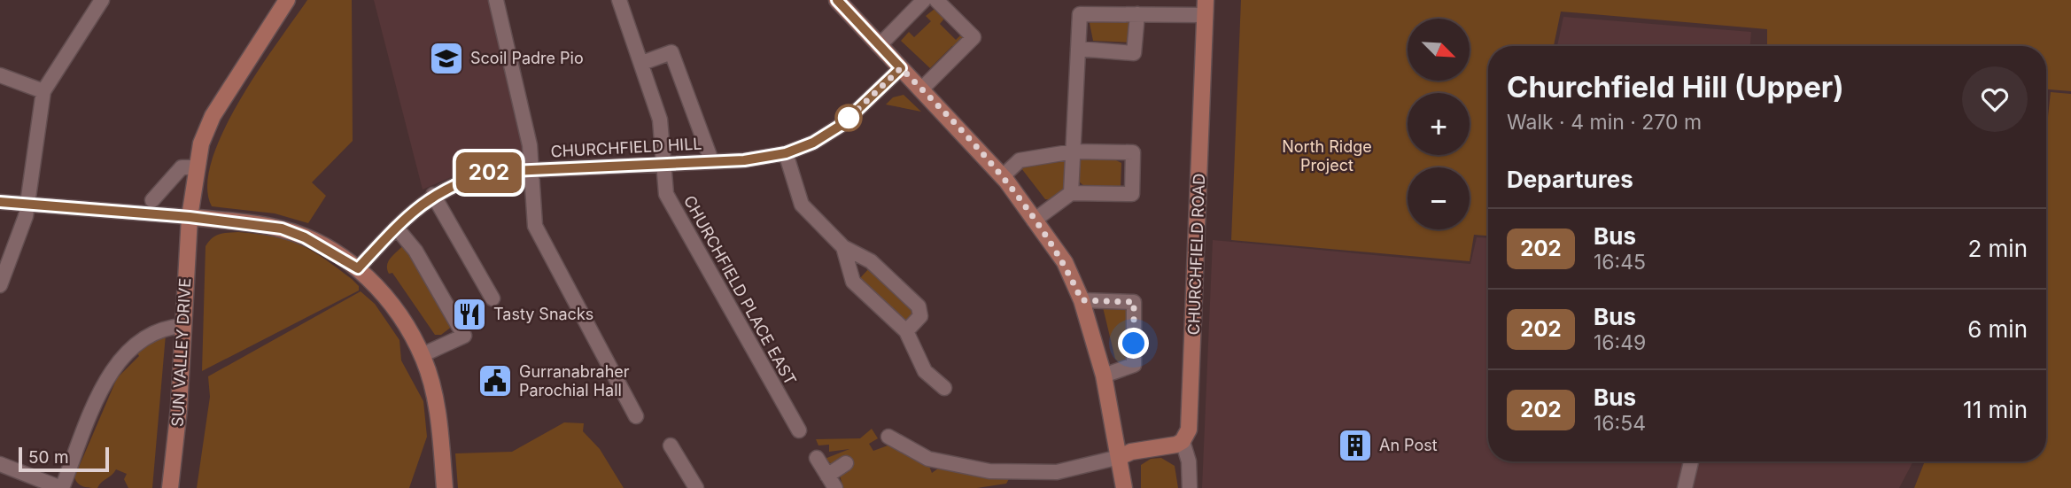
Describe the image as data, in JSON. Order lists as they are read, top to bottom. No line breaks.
{"streets":{"street":["CHURCHFIELD HILL","CHURCHFIELD ROAD","CHURCHFIELD PLACE EAST","SUN VALLEY DRIVE"]},"crossings":[["CHURCHFIELD HILL","CHURCHFIELD PLACE EAST"]],"parks":["North Ridge Project"],"places":{"school or university":["Scoil Padre Pio"],"restaurant":["Tasty Snacks"],"public building":["Gurranabraher Parochial Hall"],"building":["An Post"]},"lines":["bus line 202"],"scale_bar":"50 m","north":"bottom right","page":{"on_map":"202","map_buttons":["+","−"],"heading":[["Churchfield Hill (Upper)","Walk · 4 min · 270 m"],"Departures"],"list":[{"mark":"202","name":"Bus","note":"16:45","value":"2 min"},{"mark":"202","name":"Bus","note":"16:49","value":"6 min"},{"mark":"202","name":"Bus","note":"16:54","value":"11 min"}],"scale":"50 m"}}
